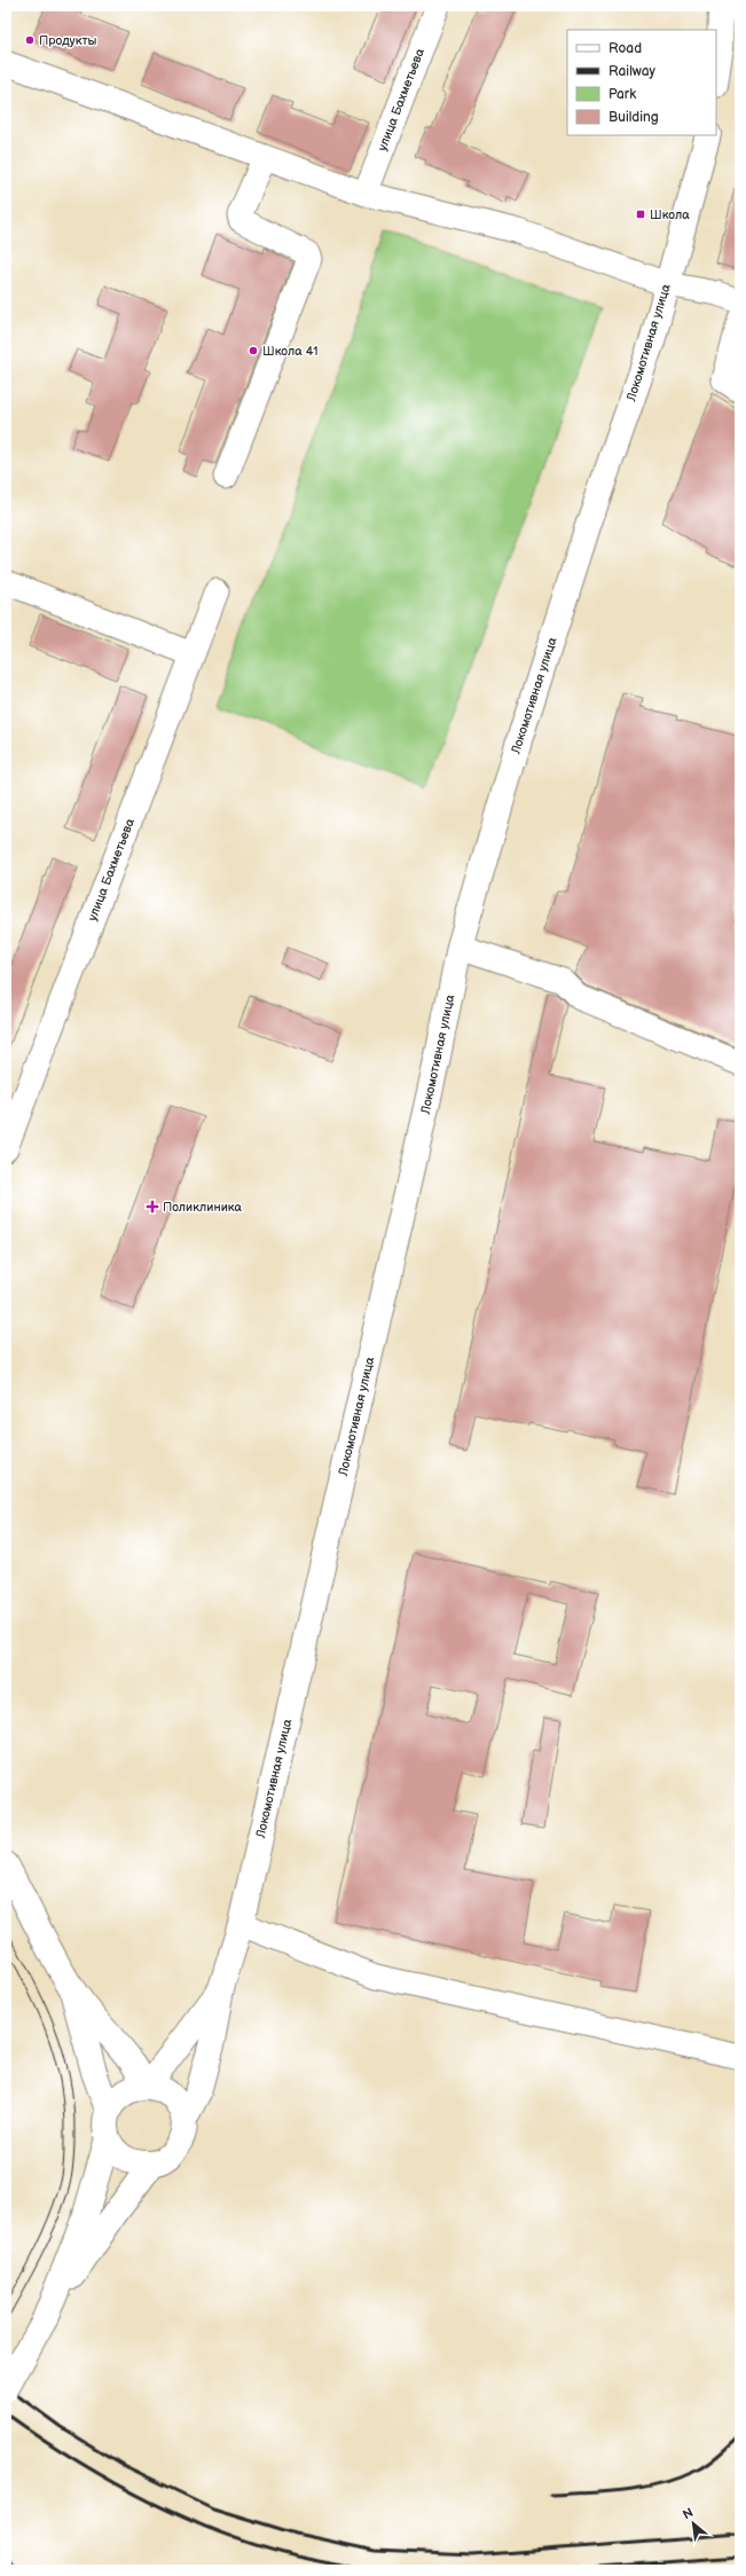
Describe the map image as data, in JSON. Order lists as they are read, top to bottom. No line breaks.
{"streets":{"main road":["Локомотивная улица"],"street":["улица Бахметьева"]},"places":{"other":["Продукты","Школа 41"],"transit":["Школа"],"health":["Поликлиника"]},"legend":["Road","Railway","Park","Building"],"north":"top left"}
